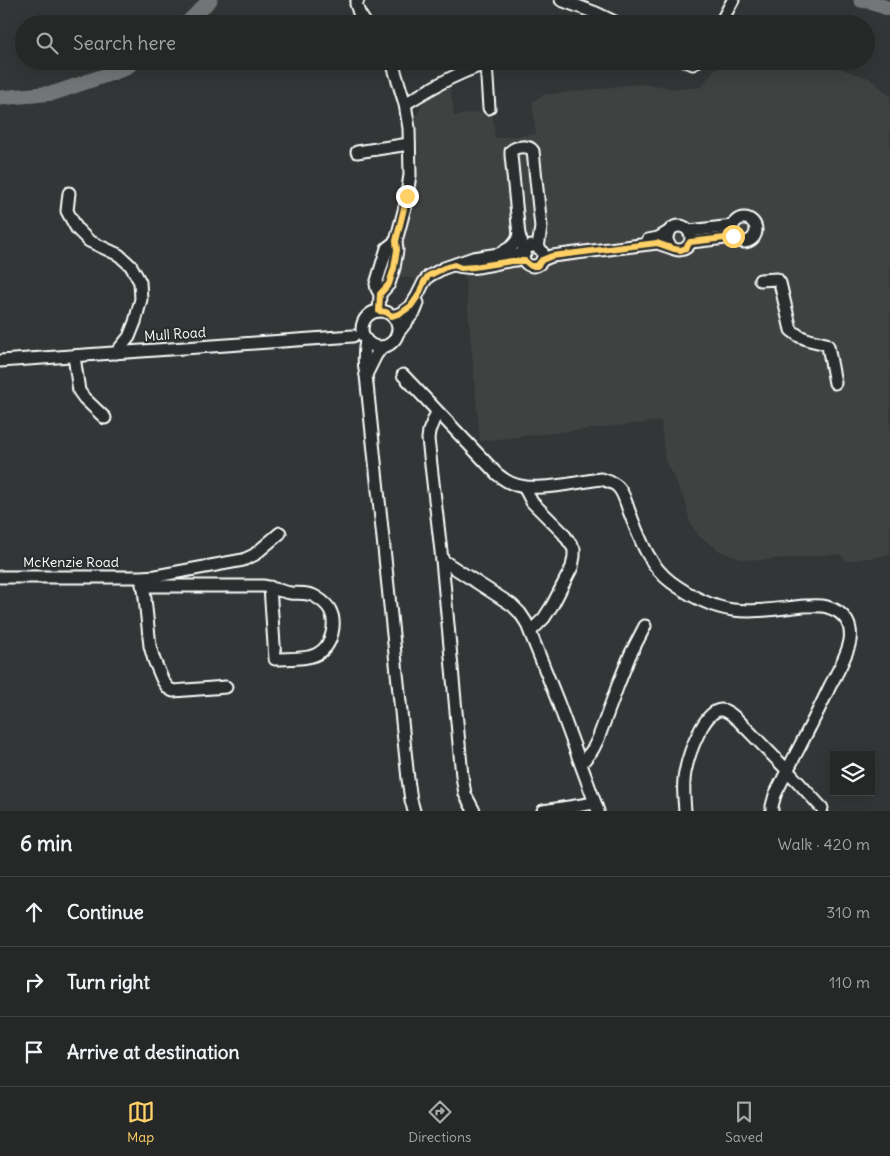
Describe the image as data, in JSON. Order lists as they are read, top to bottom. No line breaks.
{"streets":{"street":["Mull Road","McKenzie Road"]},"page":{"search":"Search here","heading":["6 min","Walk · 420 m"],"list":[["Continue","310 m"],["Turn right","110 m"],"Arrive at destination"],"nav":["Map","Directions","Saved"]}}
